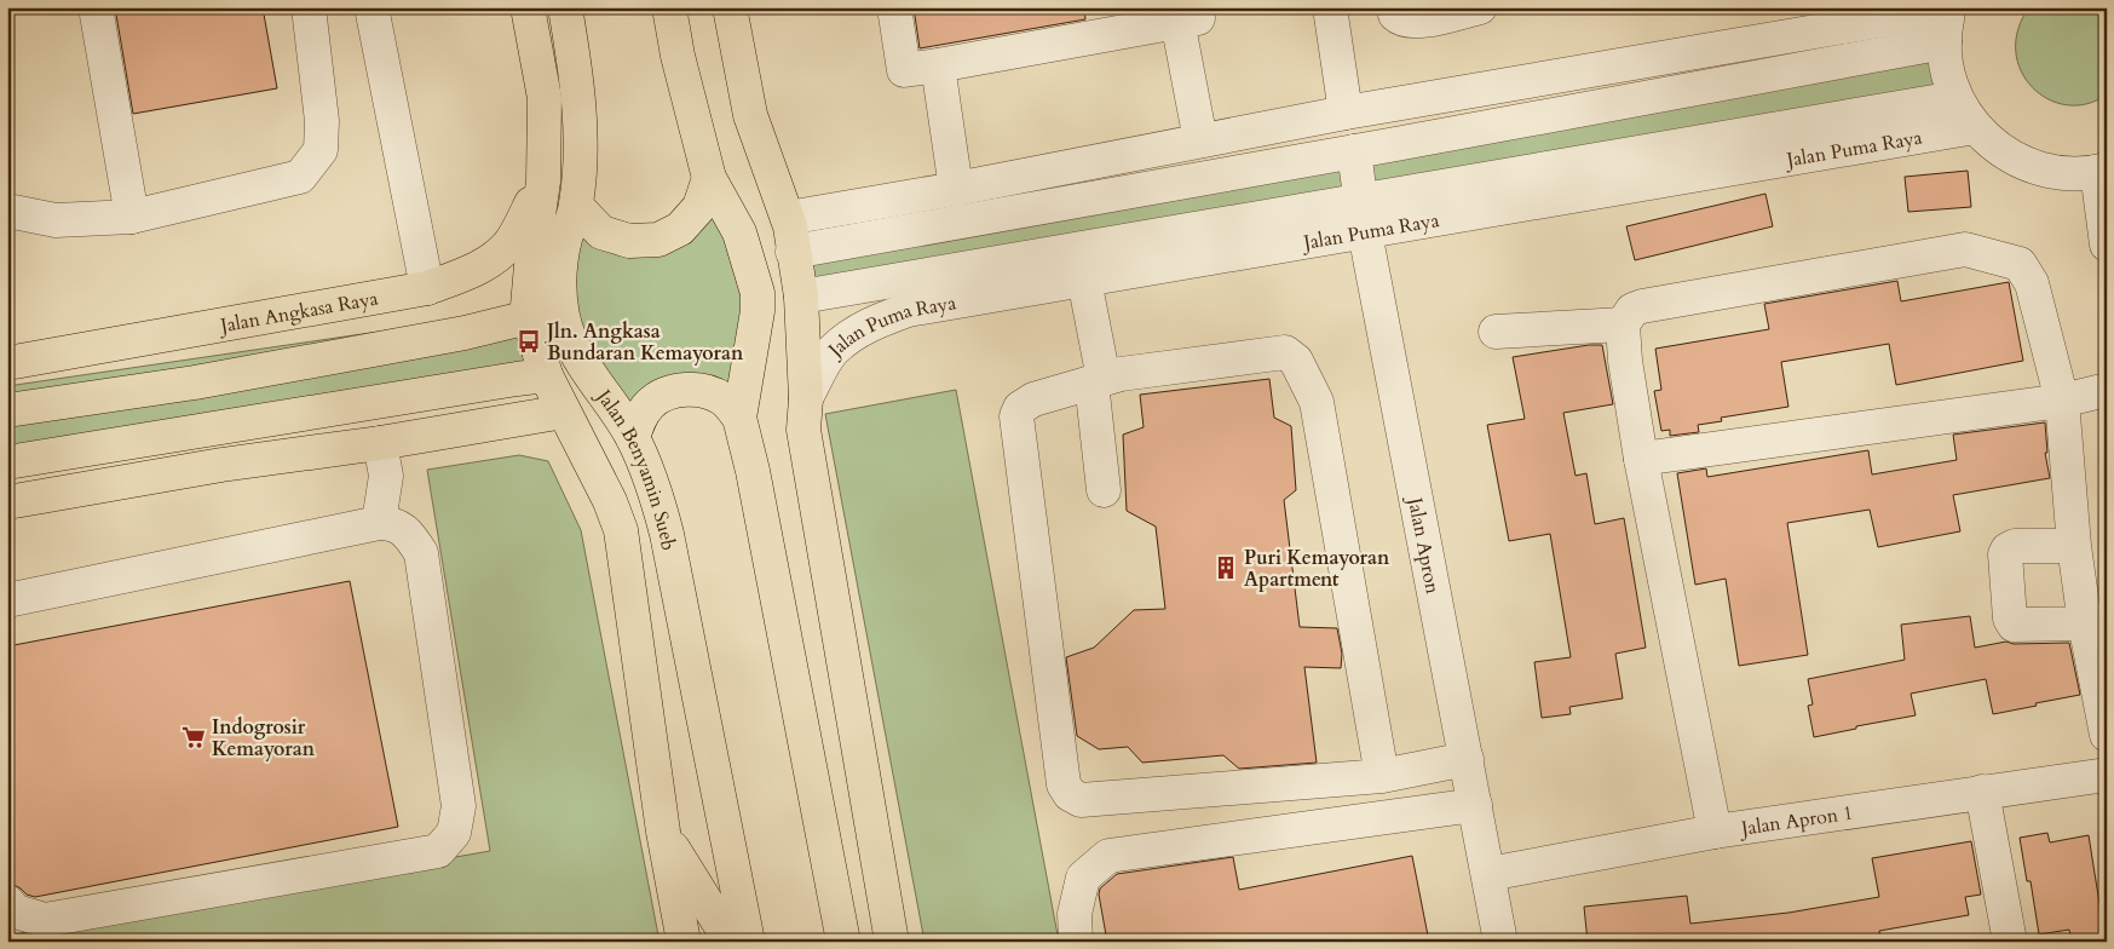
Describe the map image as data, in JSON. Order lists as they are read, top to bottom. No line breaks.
{"streets":{"main road":["Jalan Angkasa Raya","Jalan Benyamin Sueb"],"street":["Jalan Puma Raya","Jalan Apron","Jalan Apron 1"]},"crossings":[["Jalan Puma Raya","Jalan Apron"],["Jalan Angkasa Raya","Jalan Benyamin Sueb"],["Jalan Apron","Jalan Apron 1"]],"places":{"bus stop":["Jln. Angkasa Bundaran Kemayoran"],"building":["Puri Kemayoran Apartment"],"supermarket":["Indogrosir Kemayoran"]}}
